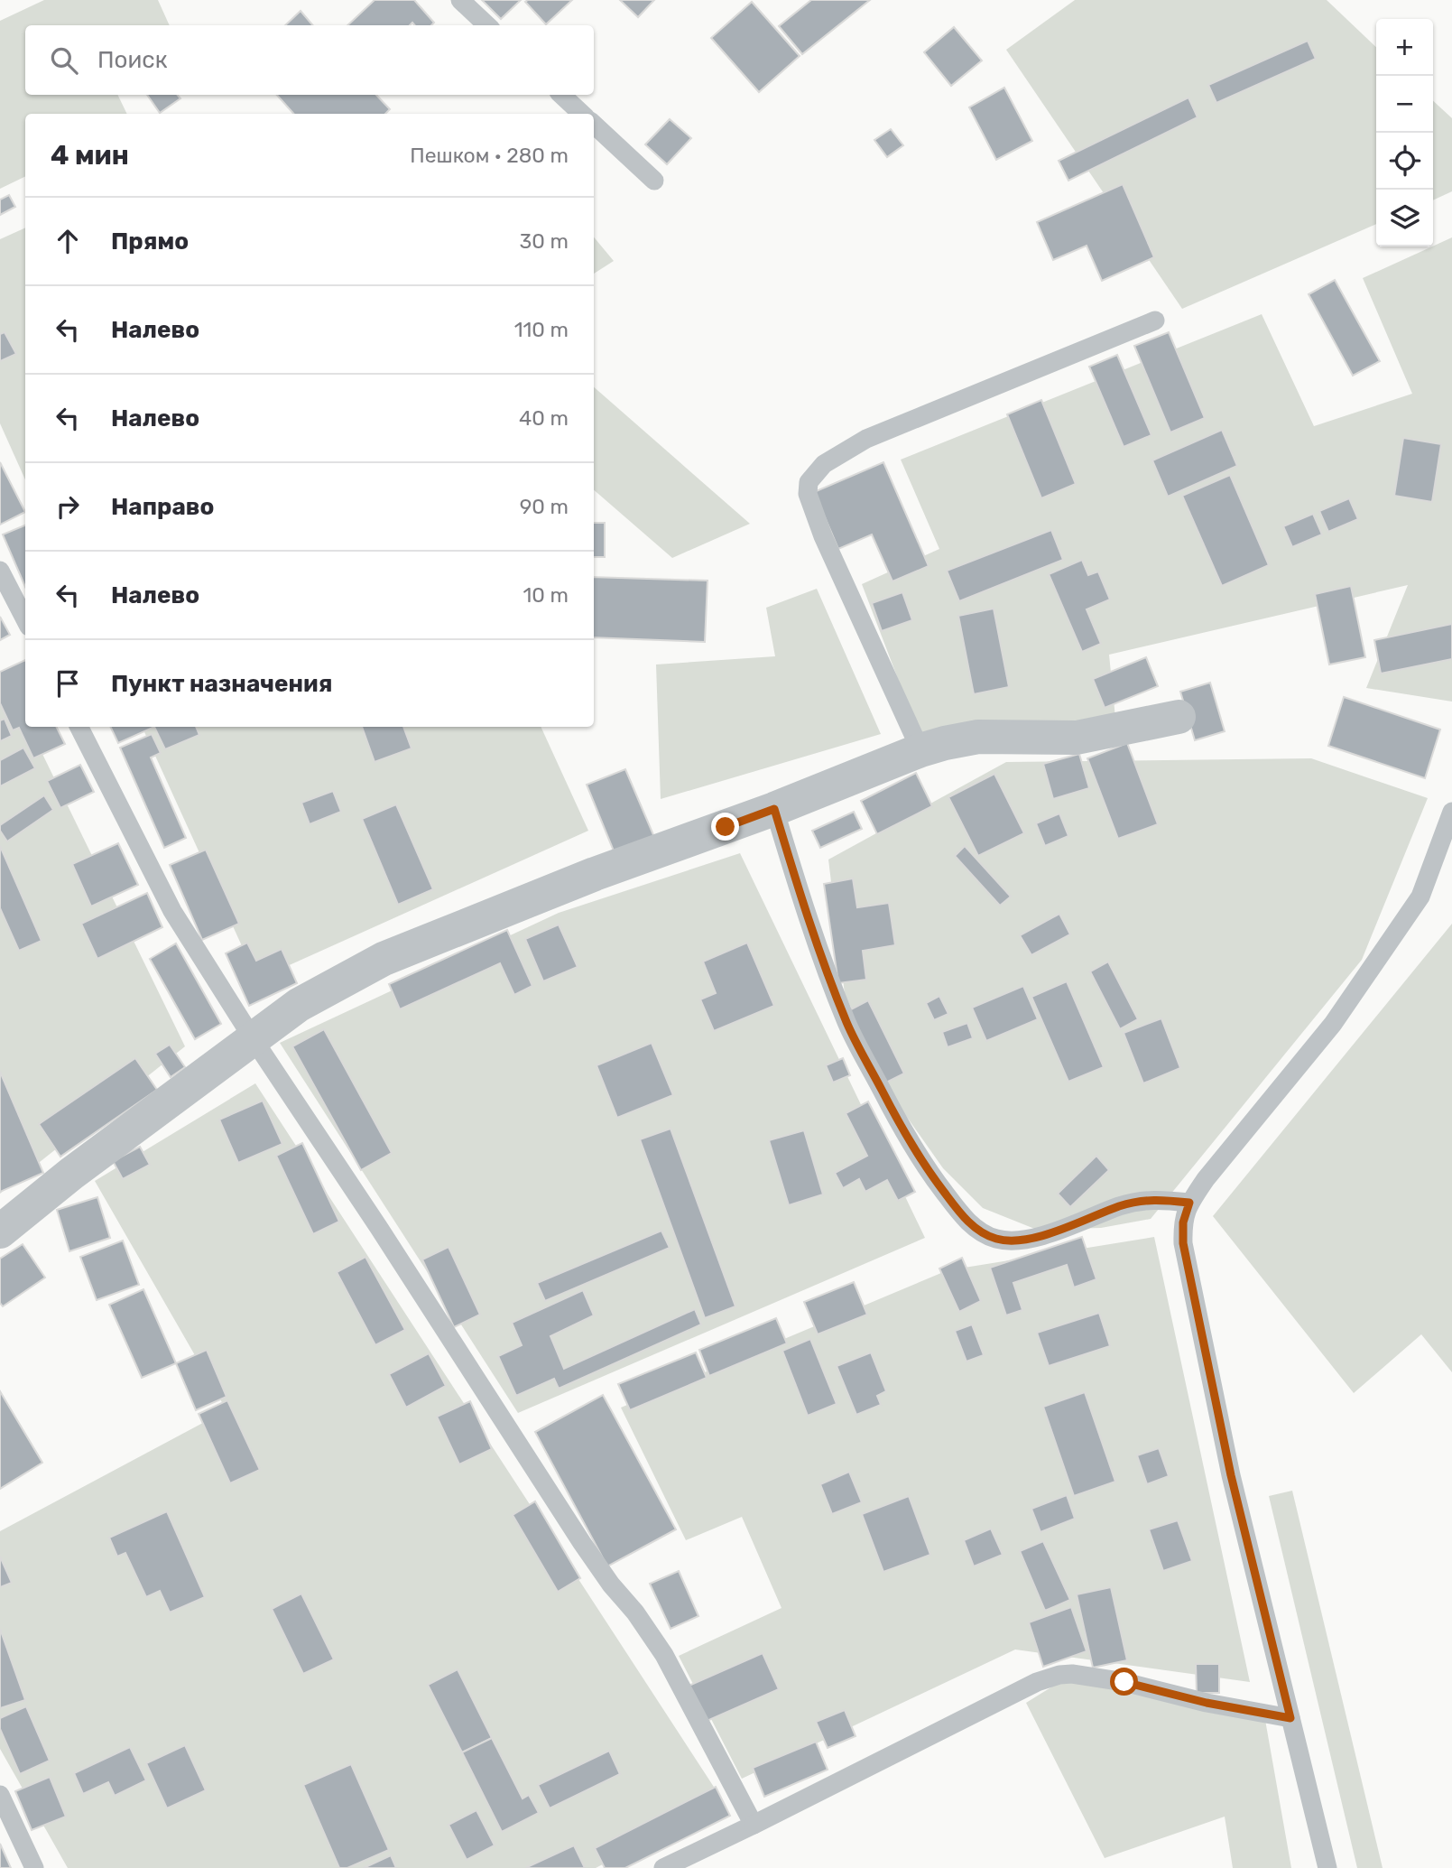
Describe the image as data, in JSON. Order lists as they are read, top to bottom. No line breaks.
{"page":{"map_buttons":["+","−"],"search":"Поиск","heading":["4 мин","Пешком · 280 m"],"list":[["Прямо","30 m"],["Налево","110 m"],["Налево","40 m"],["Направо","90 m"],["Налево","10 m"],"Пункт назначения"]}}
